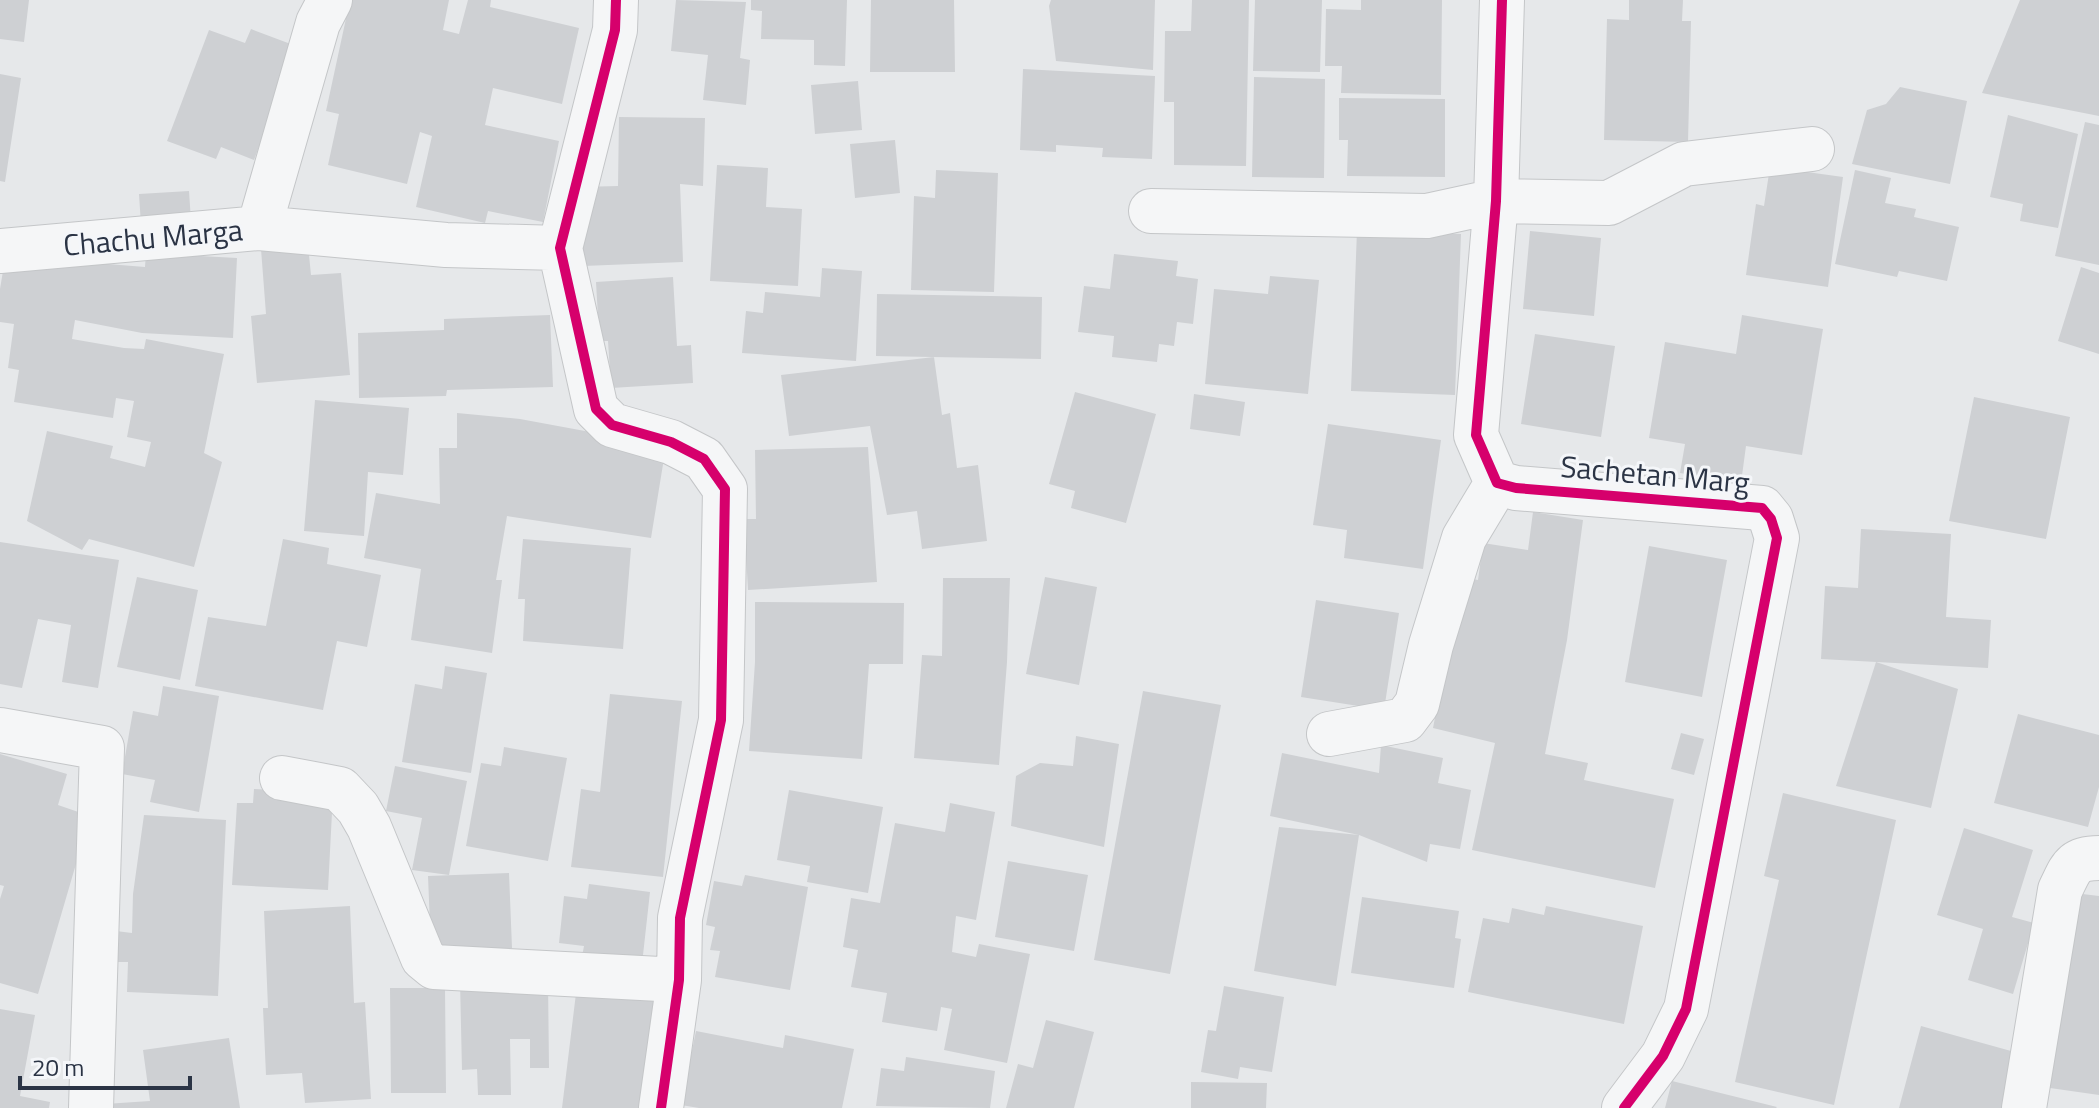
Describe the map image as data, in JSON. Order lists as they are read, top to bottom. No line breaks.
{"streets":{"street":["Chachu Marga","Sachetan Marg"]},"scale_bar":"20 m"}
